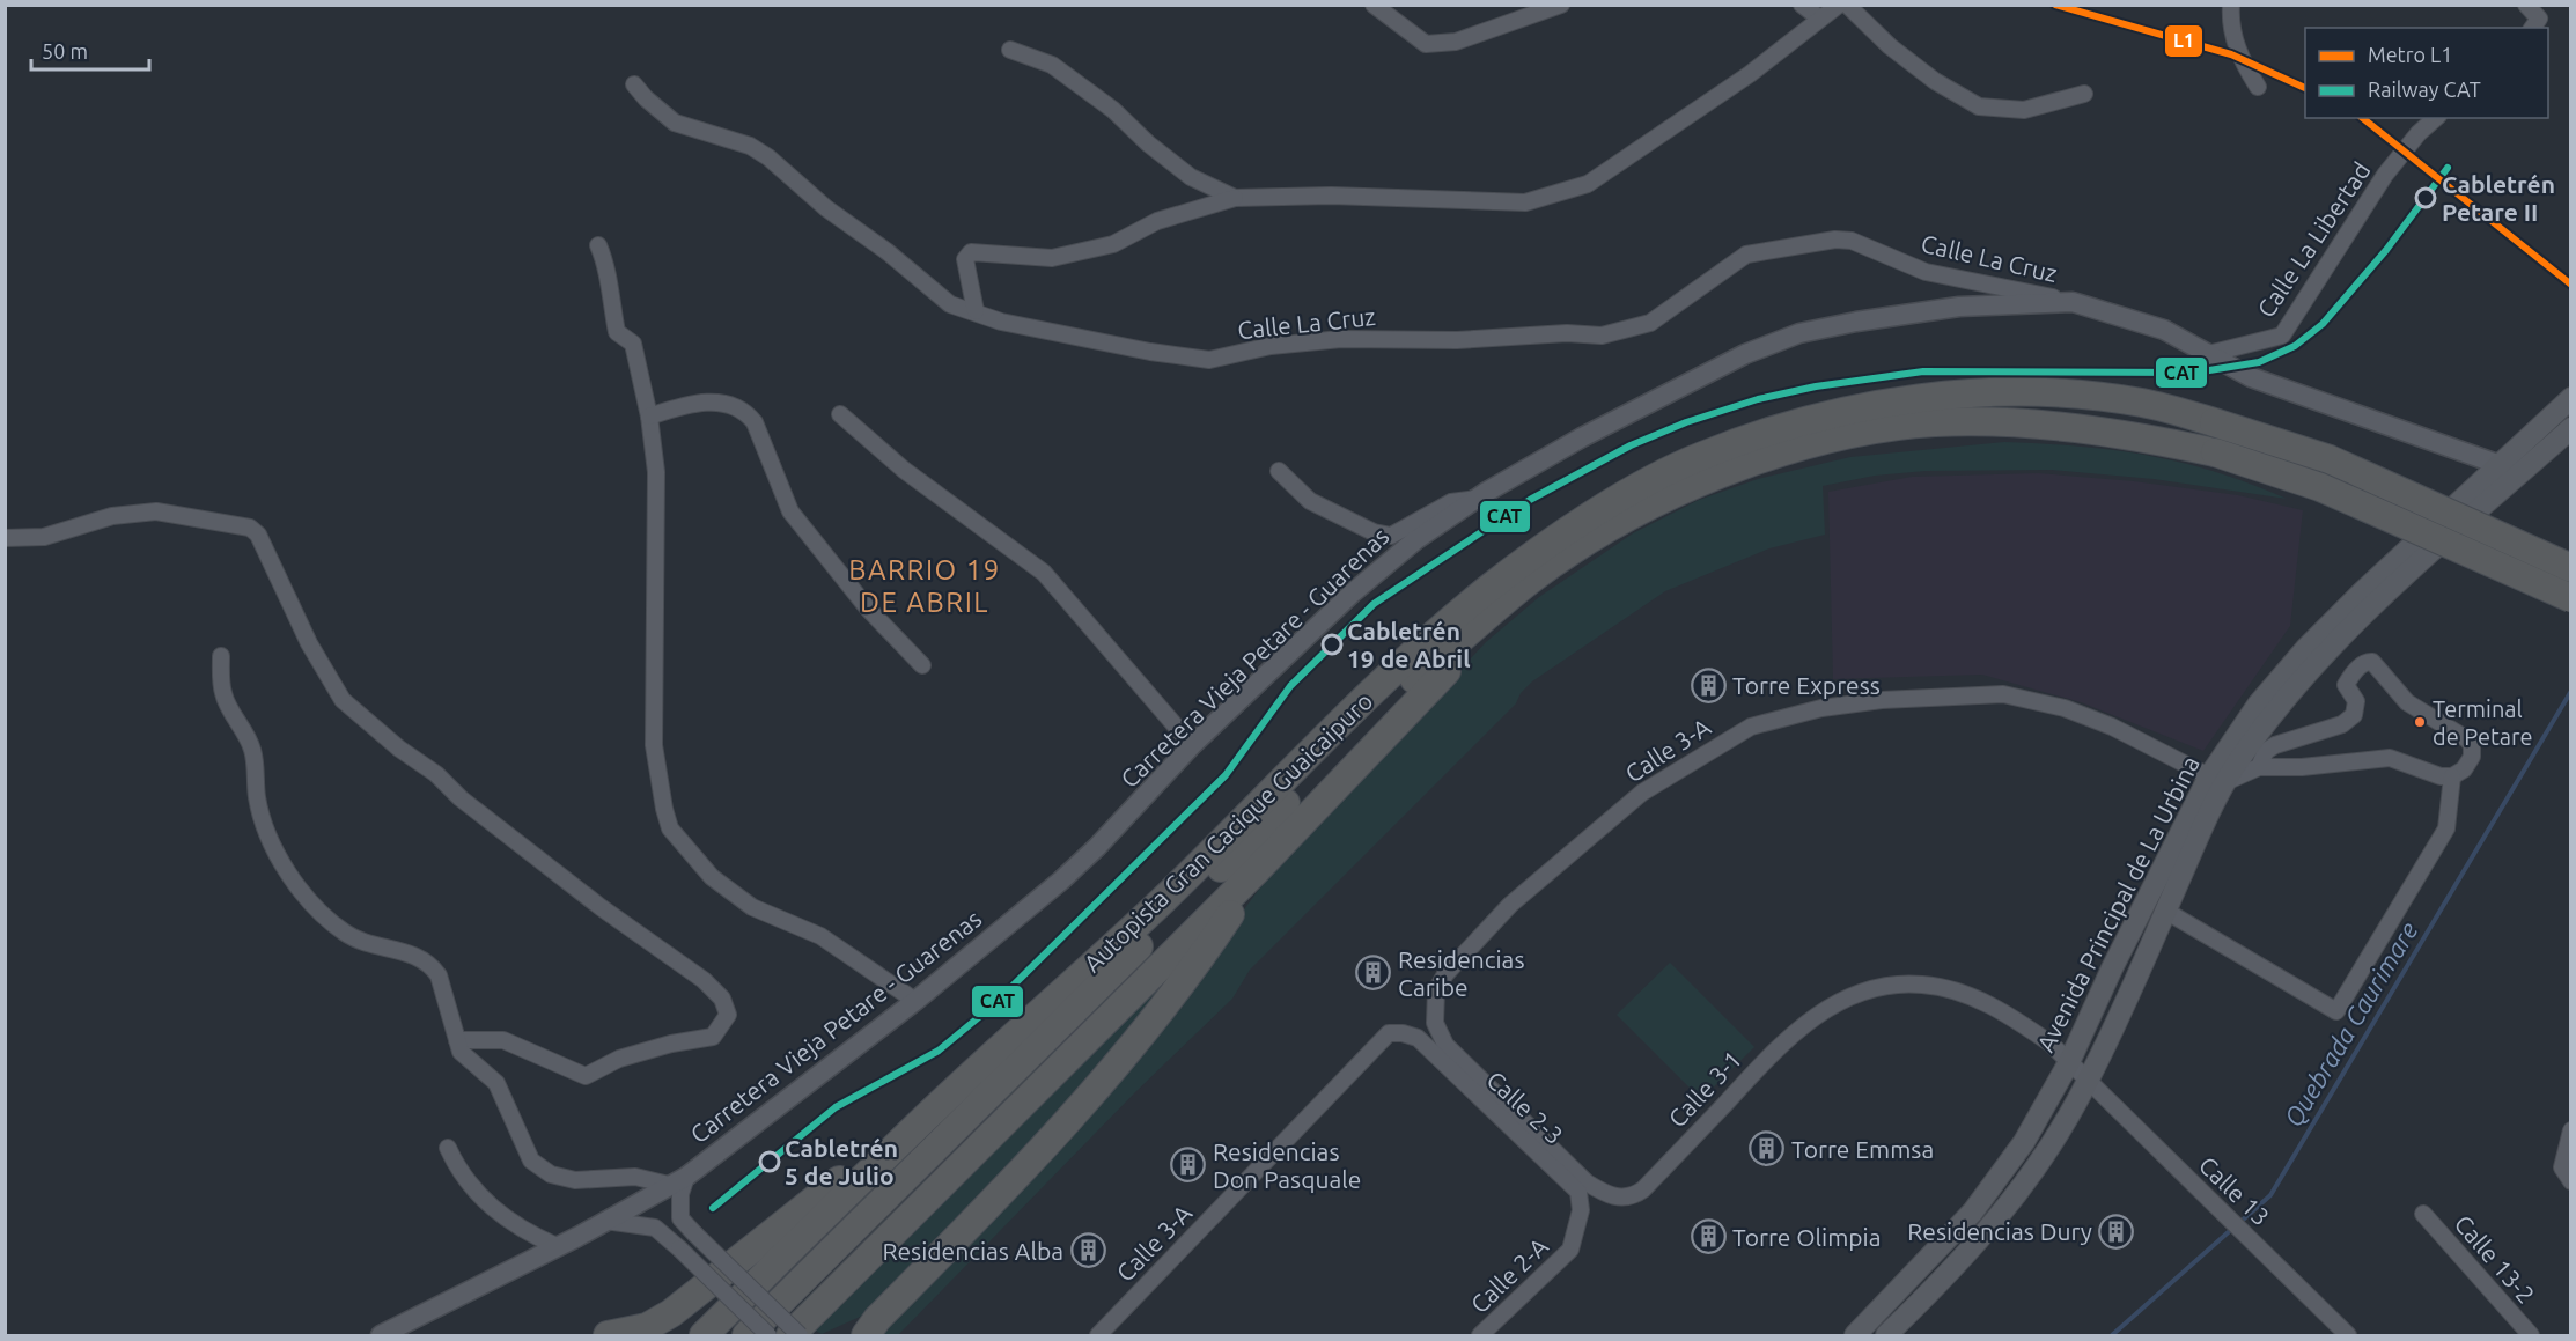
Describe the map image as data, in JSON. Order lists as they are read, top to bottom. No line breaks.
{"streets":{"highway":["Autopista Gran Cacique Guaicaipuro"],"main road":["Avenida Principal de La Urbina"],"street":["Calle La Libertad","Calle La Cruz","Carretera Vieja Petare - Guarenas","Calle 3-A","Calle 3-1","Calle 2-3","Calle 13","Calle 13-2","Calle 2-A"]},"crossings":[["Calle La Libertad","Carretera Vieja Petare - Guarenas"],["Calle La Cruz","Carretera Vieja Petare - Guarenas"],["Carretera Vieja Petare - Guarenas","Avenida Principal de La Urbina"],["Calle 3-A","Avenida Principal de La Urbina"],["Calle 3-A","Calle 3-1"],["Calle 3-A","Calle 2-3"],["Avenida Principal de La Urbina","Calle 3-1"],["Avenida Principal de La Urbina","Calle 13"],["Calle 3-1","Calle 13"],["Calle 2-3","Calle 2-A"]],"districts":["BARRIO 19 DE ABRIL"],"water":["Quebrada Caurimare"],"places":{"other":["Cabletrén Petare II","Cabletrén 19 de Abril","Terminal de Petare","Cabletrén 5 de Julio"],"building":["Torre Express","Residencias Caribe","Torre Emmsa","Residencias Don Pasquale","Residencias Dury","Torre Olimpia","Residencias Alba"]},"lines":["metro line L1","rail line CAT"],"legend":["Metro L1","Railway CAT"],"scale_bar":"50 m"}
